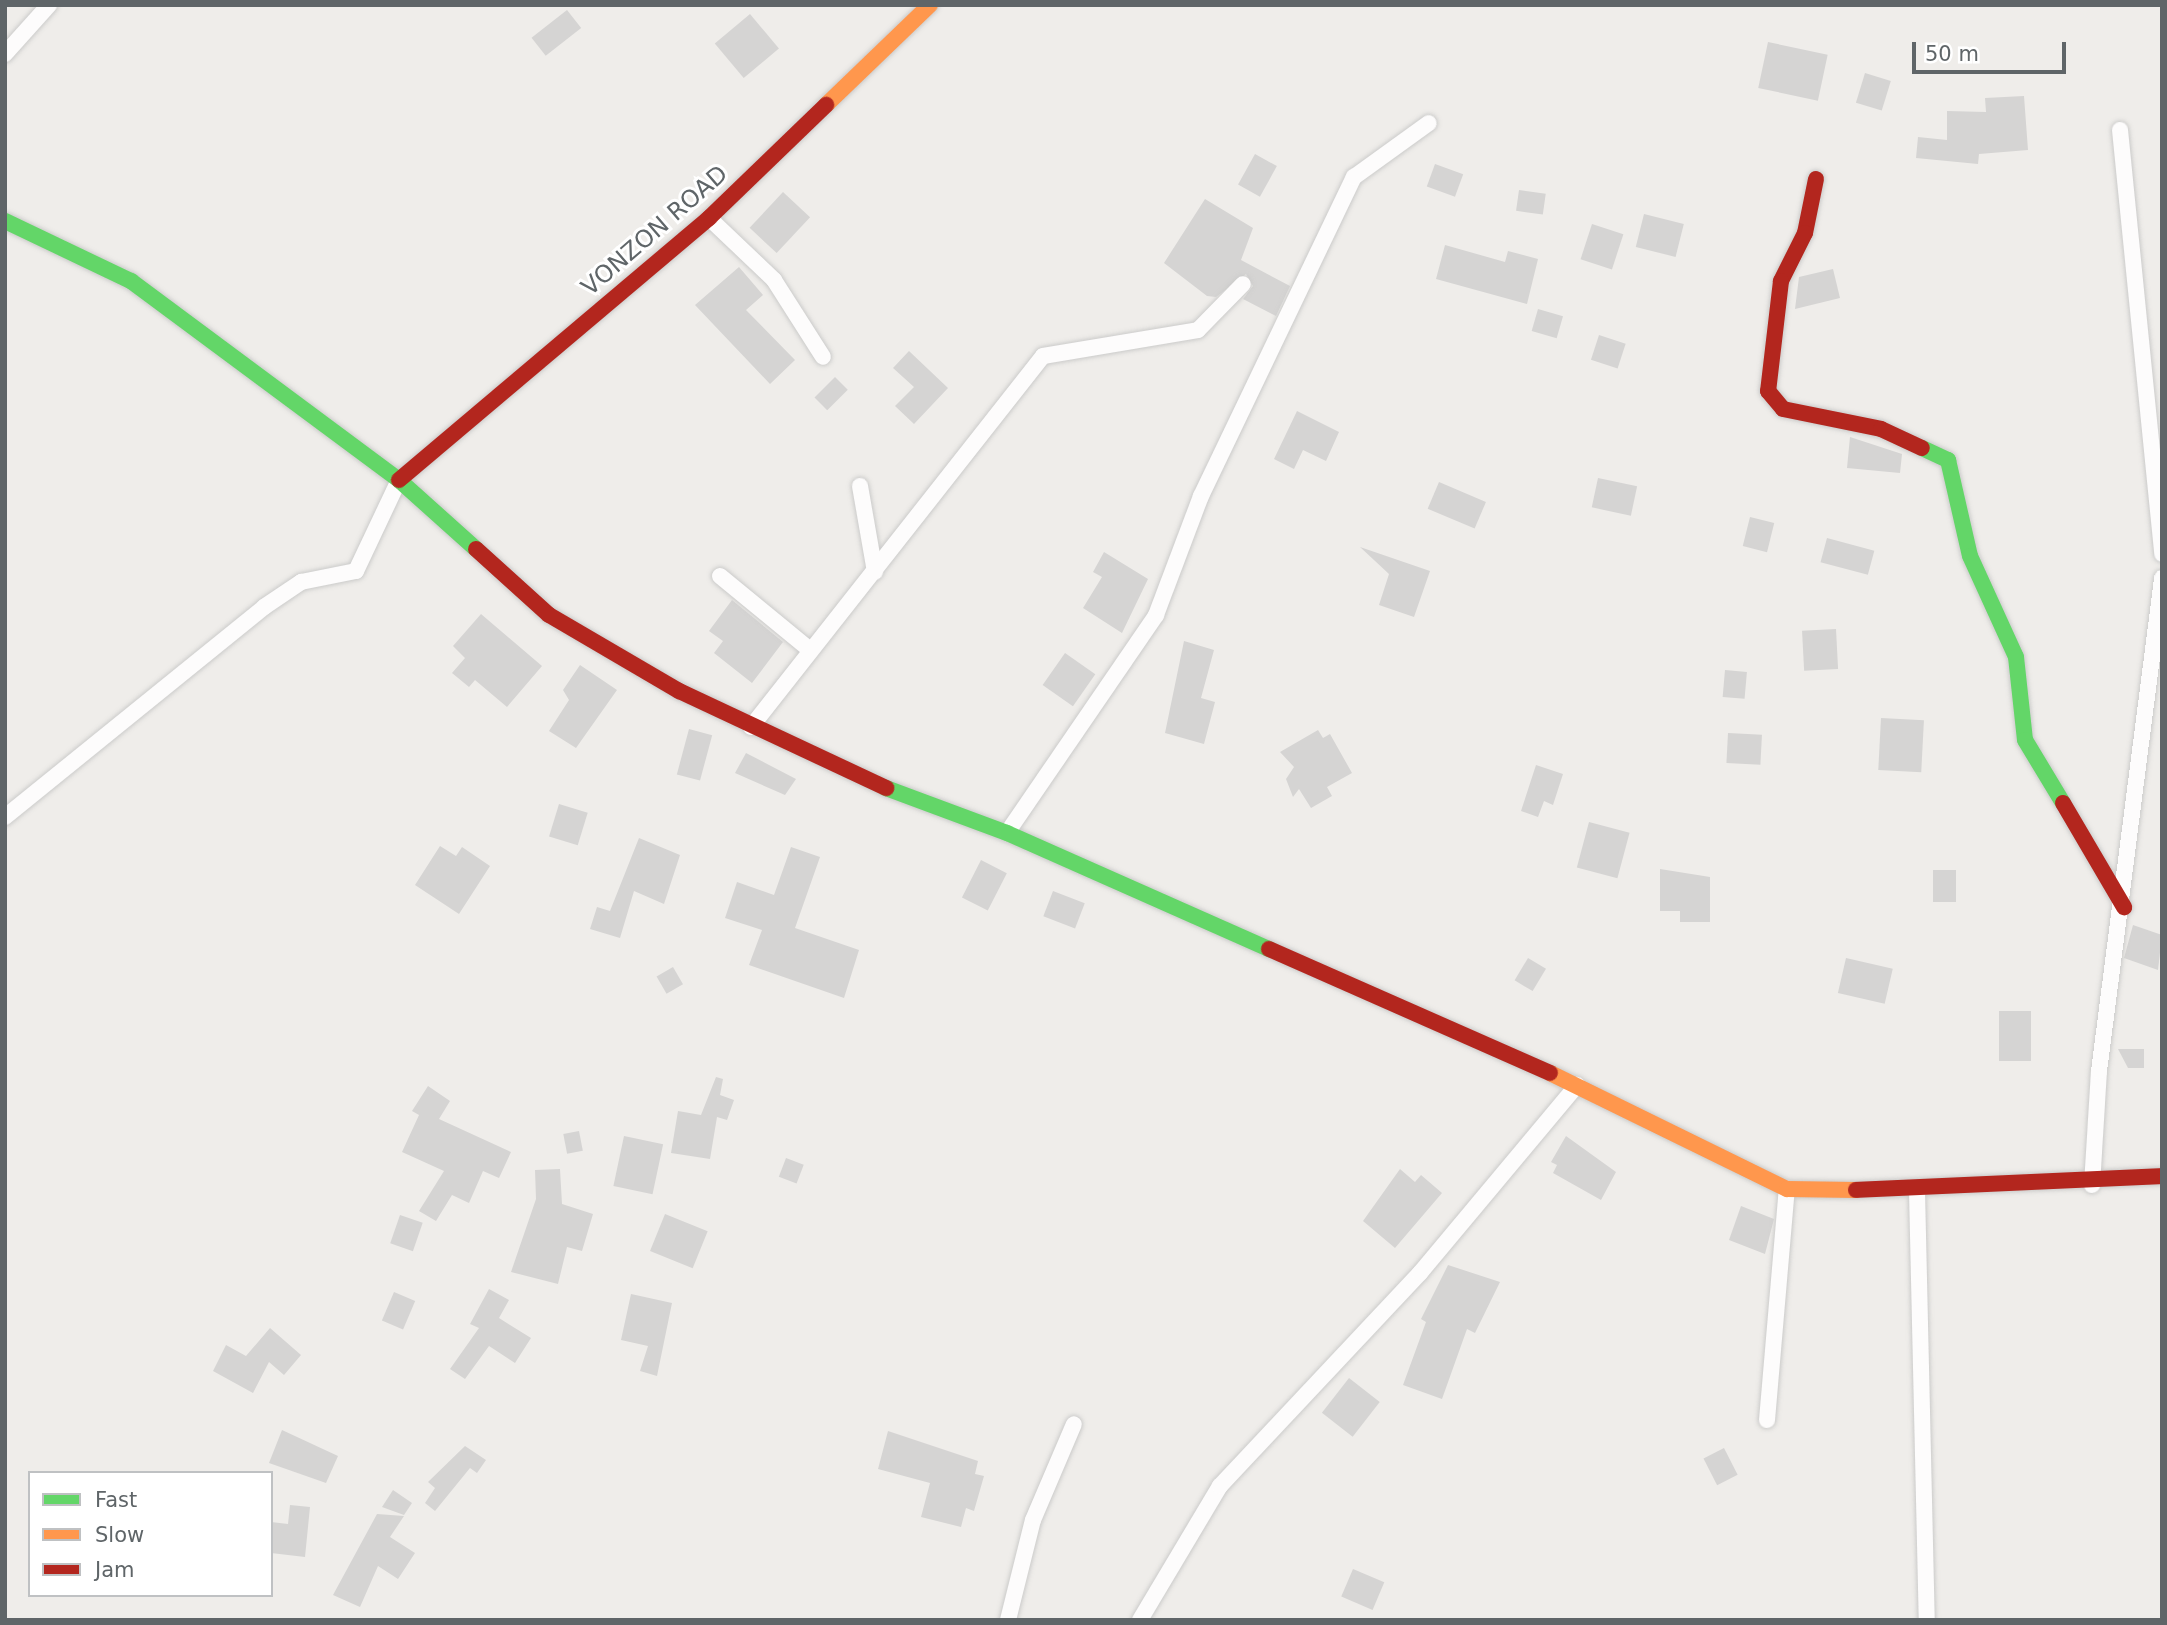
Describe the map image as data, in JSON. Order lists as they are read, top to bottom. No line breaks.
{"streets":{"main road":["VONZON ROAD"]},"legend":["Fast","Slow","Jam"],"scale_bar":"50 m"}
